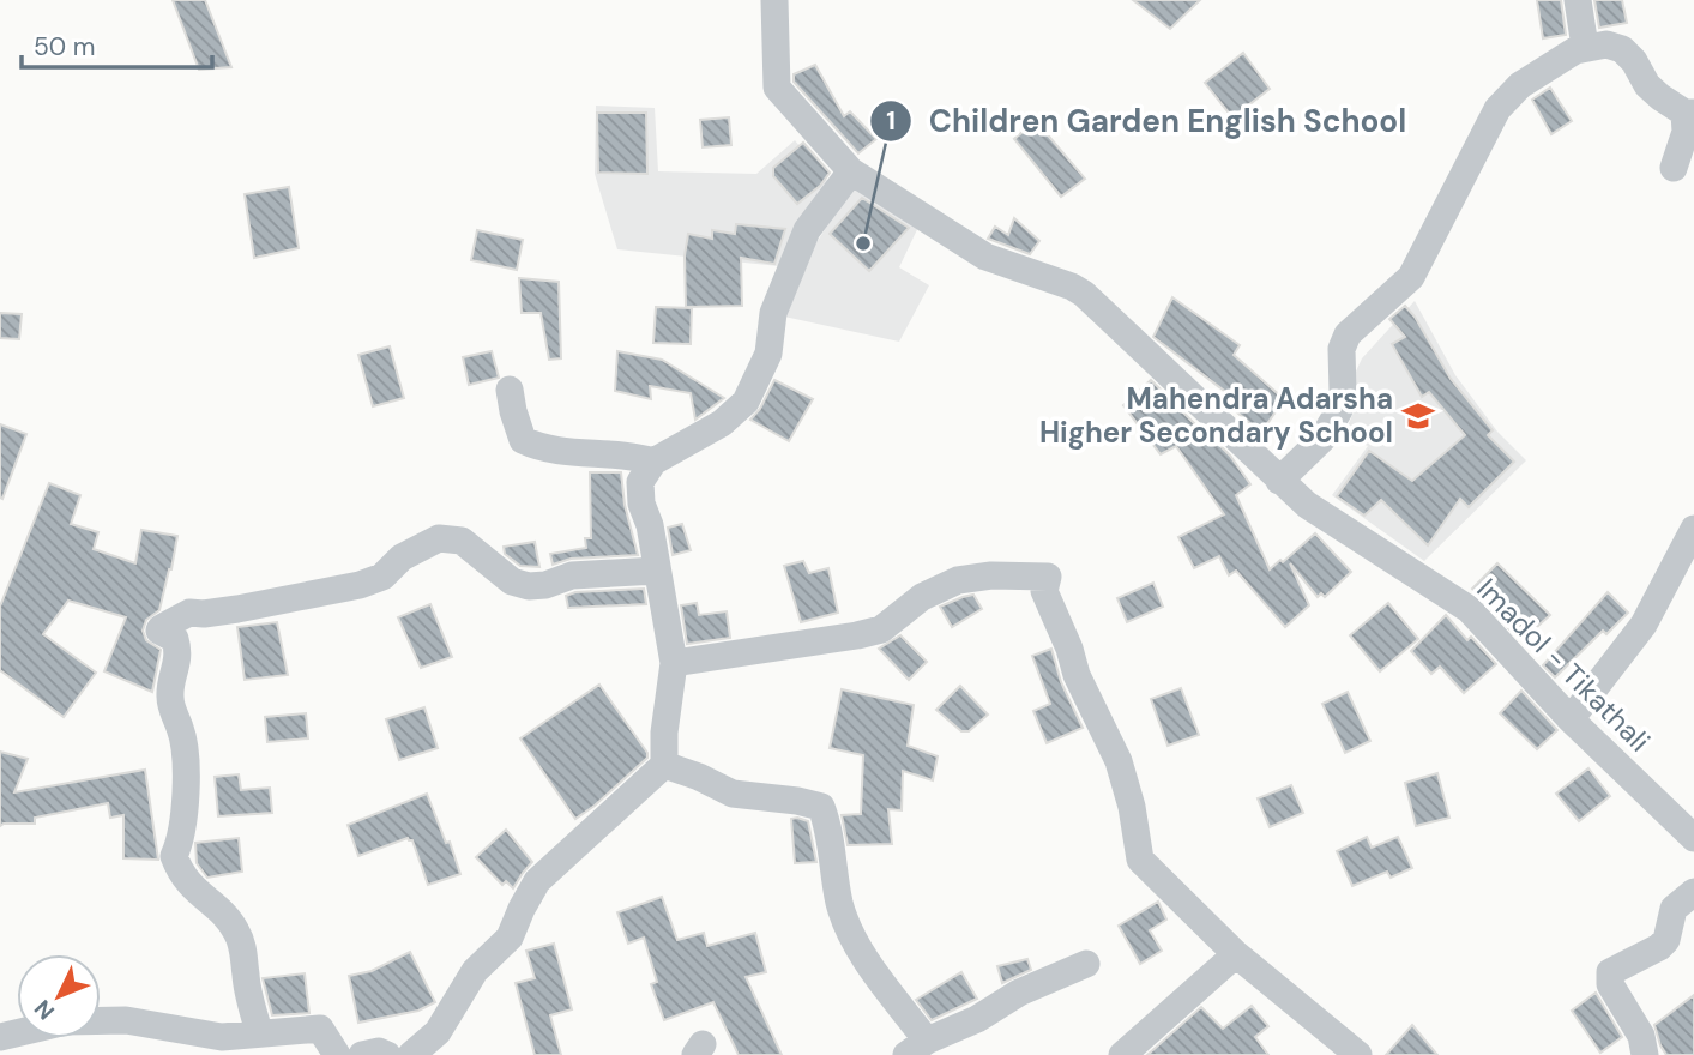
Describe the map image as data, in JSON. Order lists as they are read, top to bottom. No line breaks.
{"streets":{"street":["Imadol - Tikathali"]},"places":{"other":["Children Garden English School"],"school or university":["Mahendra Adarsha Higher Secondary School"]},"scale_bar":"50 m","north":"bottom left"}
